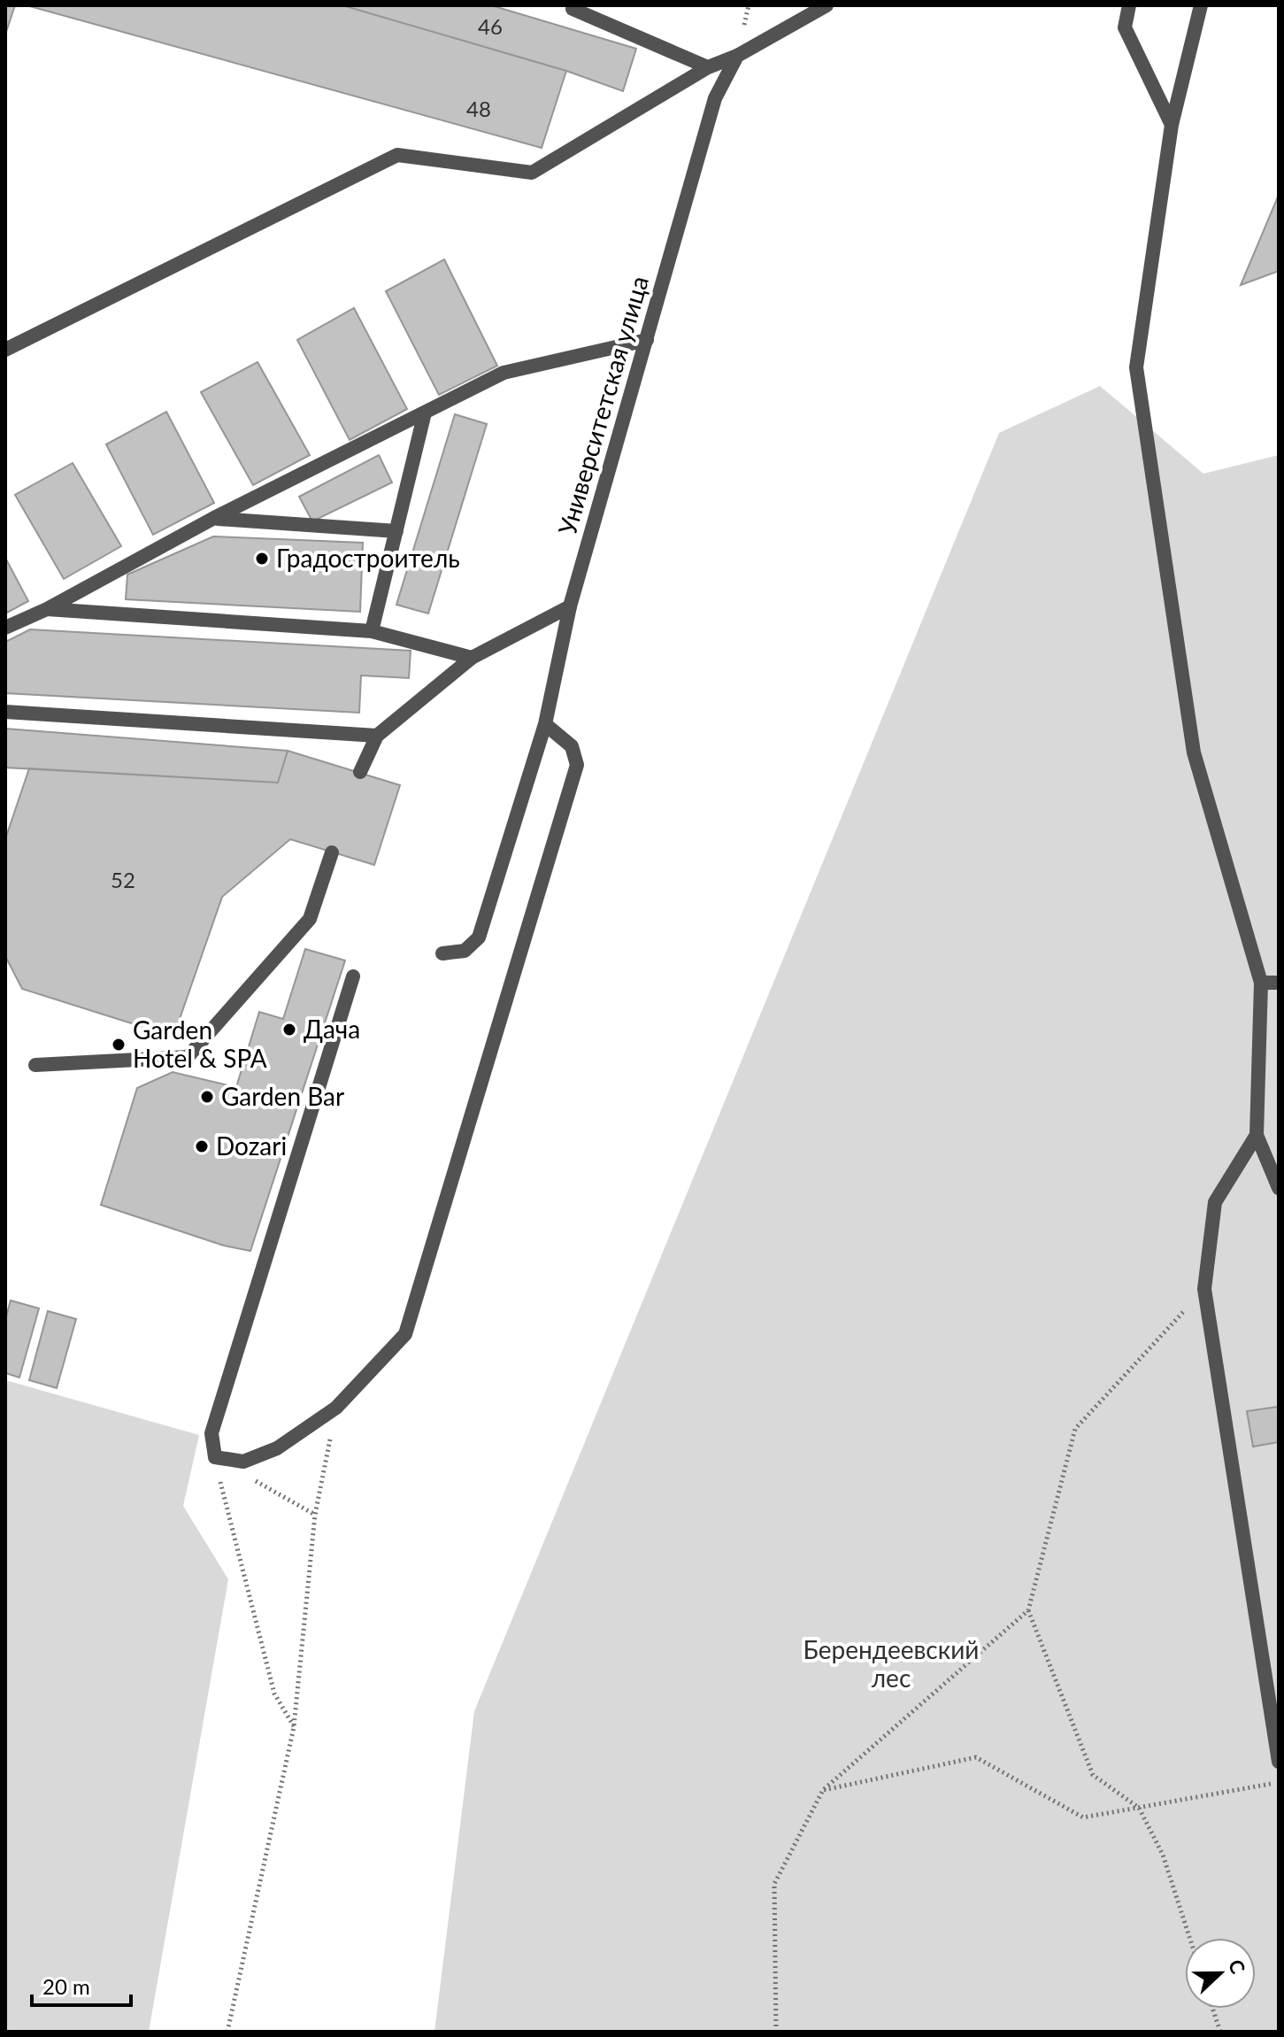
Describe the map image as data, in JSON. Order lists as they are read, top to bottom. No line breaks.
{"streets":{"street":["Университетская улица"]},"parks":["Берендеевский лес"],"places":["Градостроитель","Дача","Garden Hotel & SPA","Garden Bar","Dozari"],"house_numbers":["46","48","52"],"scale_bar":"20 m","north":"right"}
